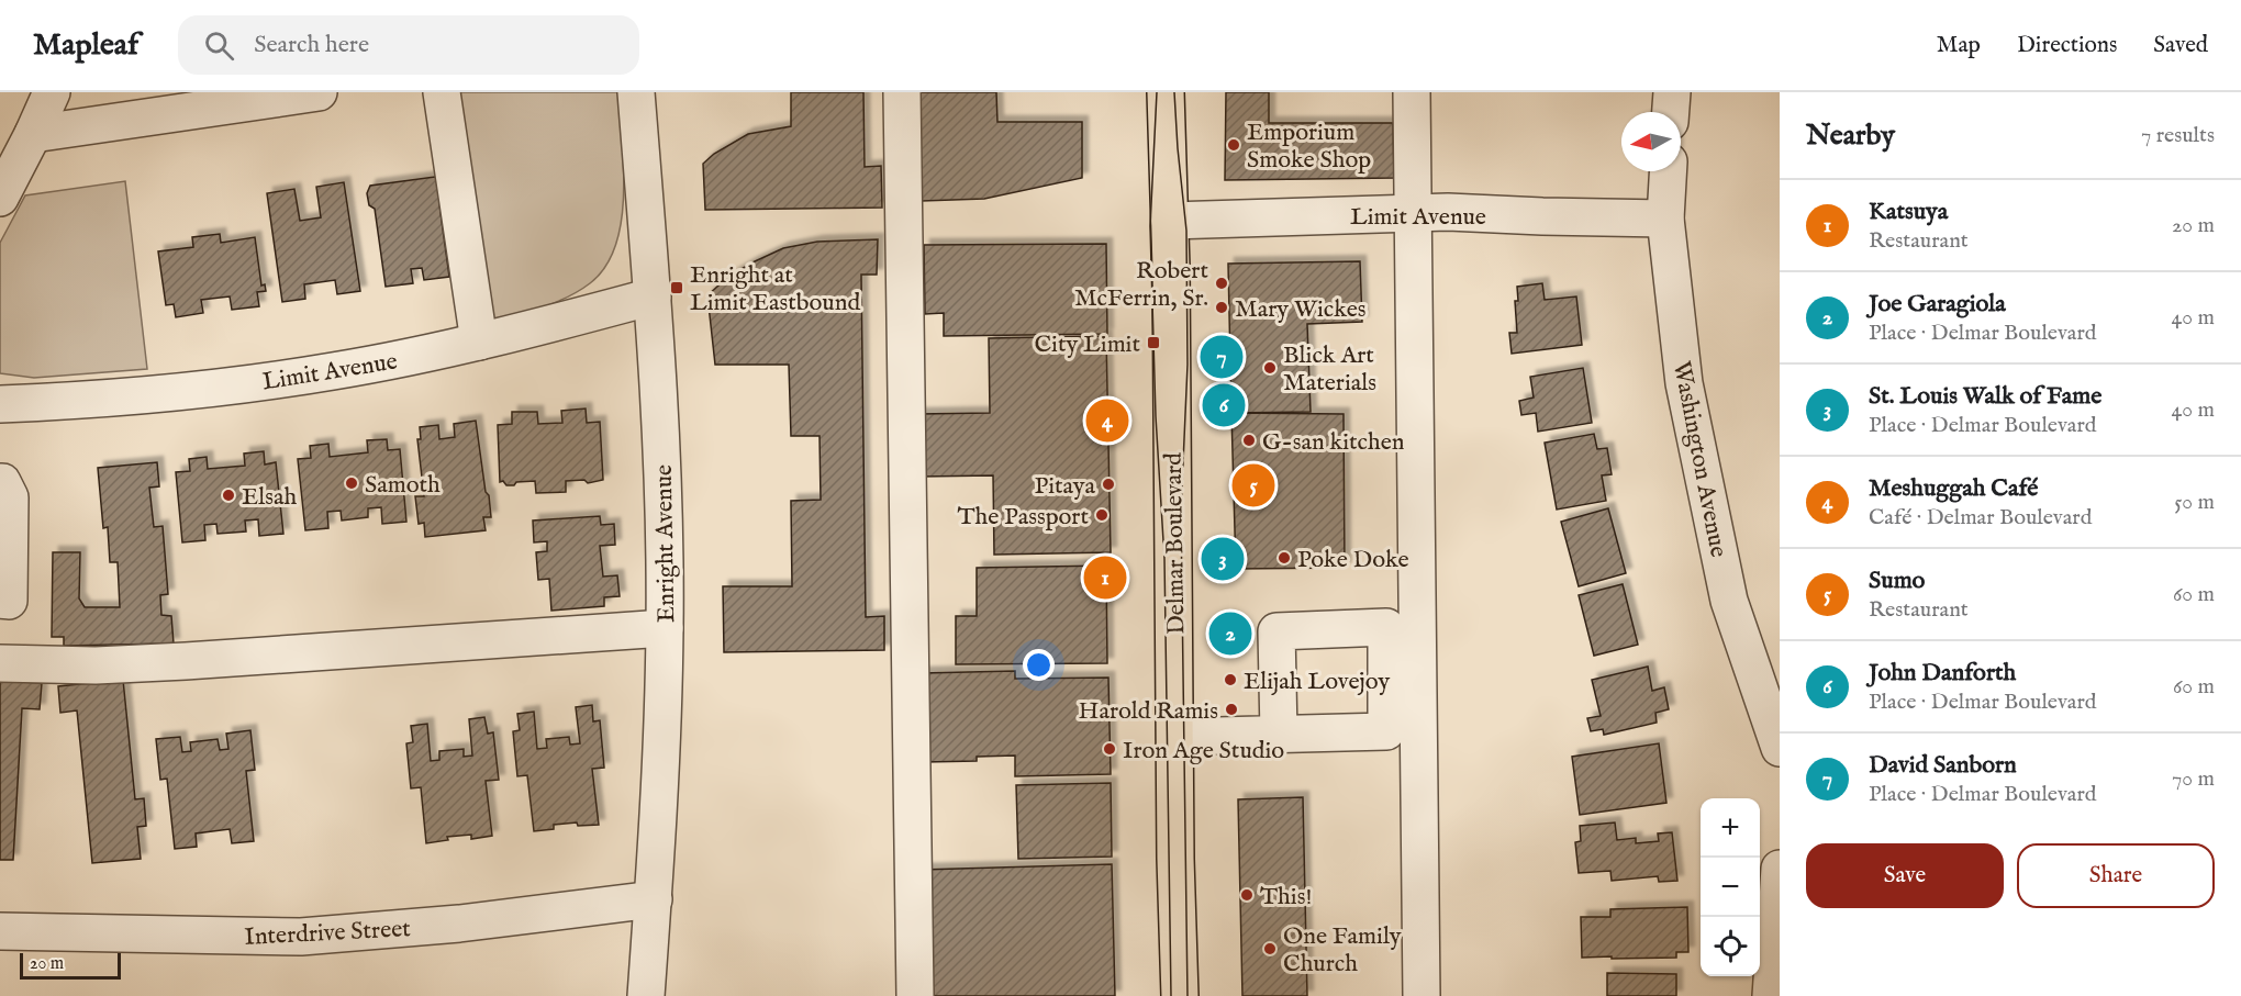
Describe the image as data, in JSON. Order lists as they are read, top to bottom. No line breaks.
{"streets":{"main road":["Delmar Boulevard"],"street":["Limit Avenue","Washington Avenue","Enright Avenue","Interdrive Street"]},"crossings":[["Limit Avenue","Washington Avenue"],["Limit Avenue","Enright Avenue"],["Limit Avenue","Delmar Boulevard"],["Enright Avenue","Interdrive Street"]],"places":{"other":["Emporium Smoke Shop","Robert McFerrin, Sr.","Mary Wickes","Blick Art Materials","G-san kitchen","Samoth","Pitaya","Elsah","The Passport","Poke Doke","Elijah Lovejoy","Harold Ramis","Iron Age Studio","This!","One Family Church"],"transit":["Enright at Limit Eastbound","City Limit"]},"scale_bar":"20 m","north":"left","page":{"header":"Mapleaf","search":"Search here","nav":["Map","Directions","Saved"],"heading":["Nearby","7 results"],"list":[{"mark":"1","name":"Katsuya","note":"Restaurant","value":"20 m"},{"mark":"2","name":"Joe Garagiola","note":"Place · Delmar Boulevard","value":"40 m"},{"mark":"3","name":"St. Louis Walk of Fame","note":"Place · Delmar Boulevard","value":"40 m"},{"mark":"4","name":"Meshuggah Café","note":"Café · Delmar Boulevard","value":"50 m"},{"mark":"5","name":"Sumo","note":"Restaurant","value":"60 m"},{"mark":"6","name":"John Danforth","note":"Place · Delmar Boulevard","value":"60 m"},{"mark":"7","name":"David Sanborn","note":"Place · Delmar Boulevard","value":"70 m"}],"pins":["7","6","4","5","3","1","2"],"map_buttons":["+","−"],"buttons":["Save","Share"],"scale":"20 m"}}
